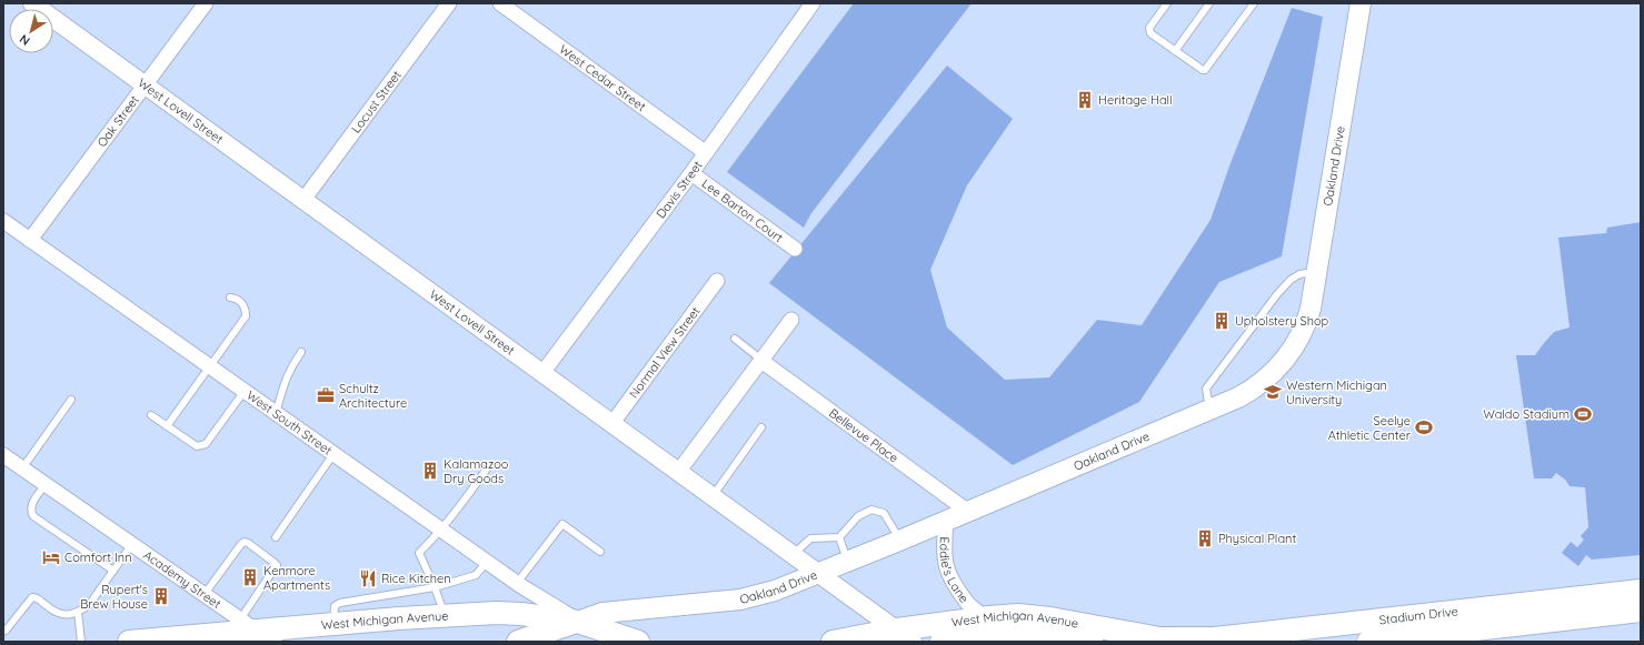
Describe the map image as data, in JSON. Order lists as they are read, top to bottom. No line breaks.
{"streets":{"main road":["Oakland Drive","Stadium Drive","West Michigan Avenue"],"street":["West Cedar Street","Locust Street","West Lovell Street","Oak Street","Davis Street","Lee Barton Court","Normal View Street","West South Street","Bellevue Place","Eddie's Lane","Academy Street"]},"crossings":[["West Cedar Street","Davis Street"],["Locust Street","West Lovell Street"],["West Lovell Street","Oak Street"],["West Lovell Street","Oakland Drive"],["West Lovell Street","Davis Street"],["West Lovell Street","Normal View Street"],["West Lovell Street","West Michigan Avenue"],["Oak Street","West South Street"],["Oakland Drive","West South Street"],["Oakland Drive","Bellevue Place"],["Oakland Drive","Eddie's Lane"],["Oakland Drive","West Michigan Avenue"],["Davis Street","Lee Barton Court"],["West South Street","West Michigan Avenue"],["Eddie's Lane","West Michigan Avenue"],["Academy Street","West Michigan Avenue"],["Stadium Drive","West Michigan Avenue"]],"places":{"building":["Heritage Hall","Upholstery Shop","Kalamazoo Dry Goods","Physical Plant","Kenmore Apartments","Rupert's Brew House"],"school or university":["Western Michigan University"],"office":["Schultz Architecture"],"sports":["Waldo Stadium","Seelye Athletic Center"],"hotel":["Comfort Inn"],"restaurant":["Rice Kitchen"]},"north":"bottom left"}
